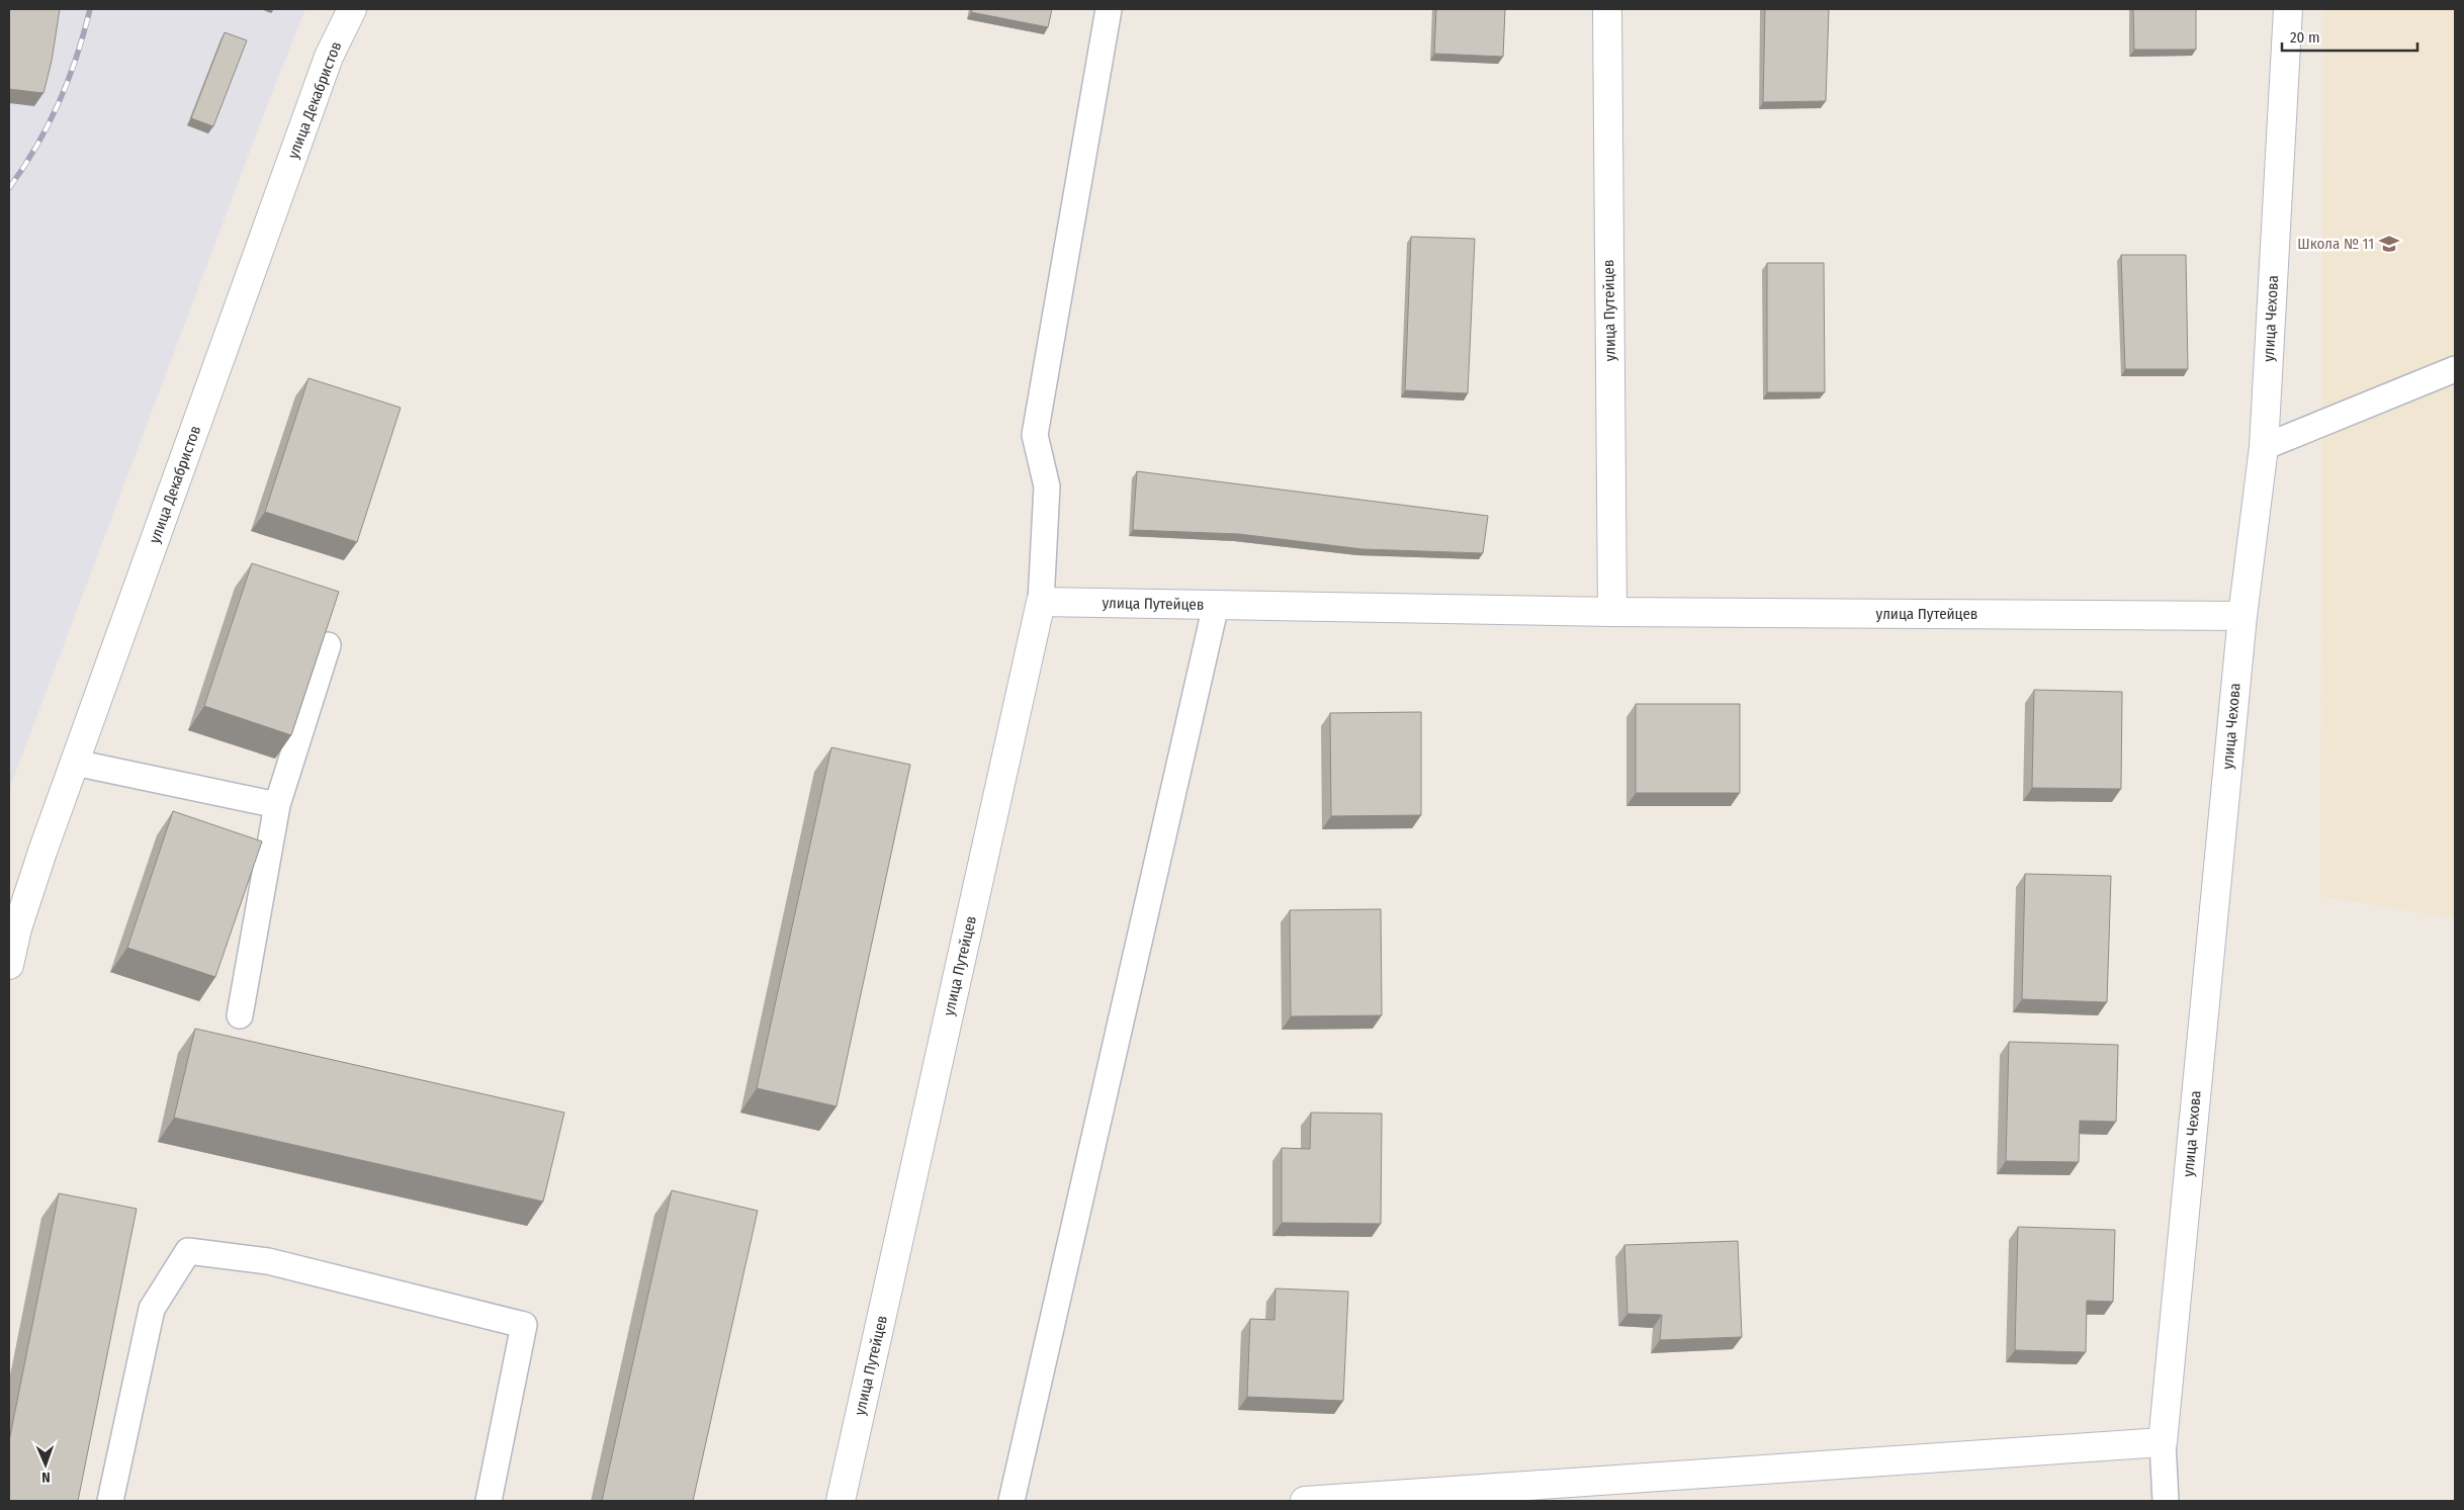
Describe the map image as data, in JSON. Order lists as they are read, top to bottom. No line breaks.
{"streets":{"street":["улица Декабристов","улица Путейцев","улица Чехова"]},"crossings":[["улица Путейцев","улица Чехова"]],"places":{"school or university":["Школа № 11"]},"scale_bar":"20 m","north":"bottom"}
